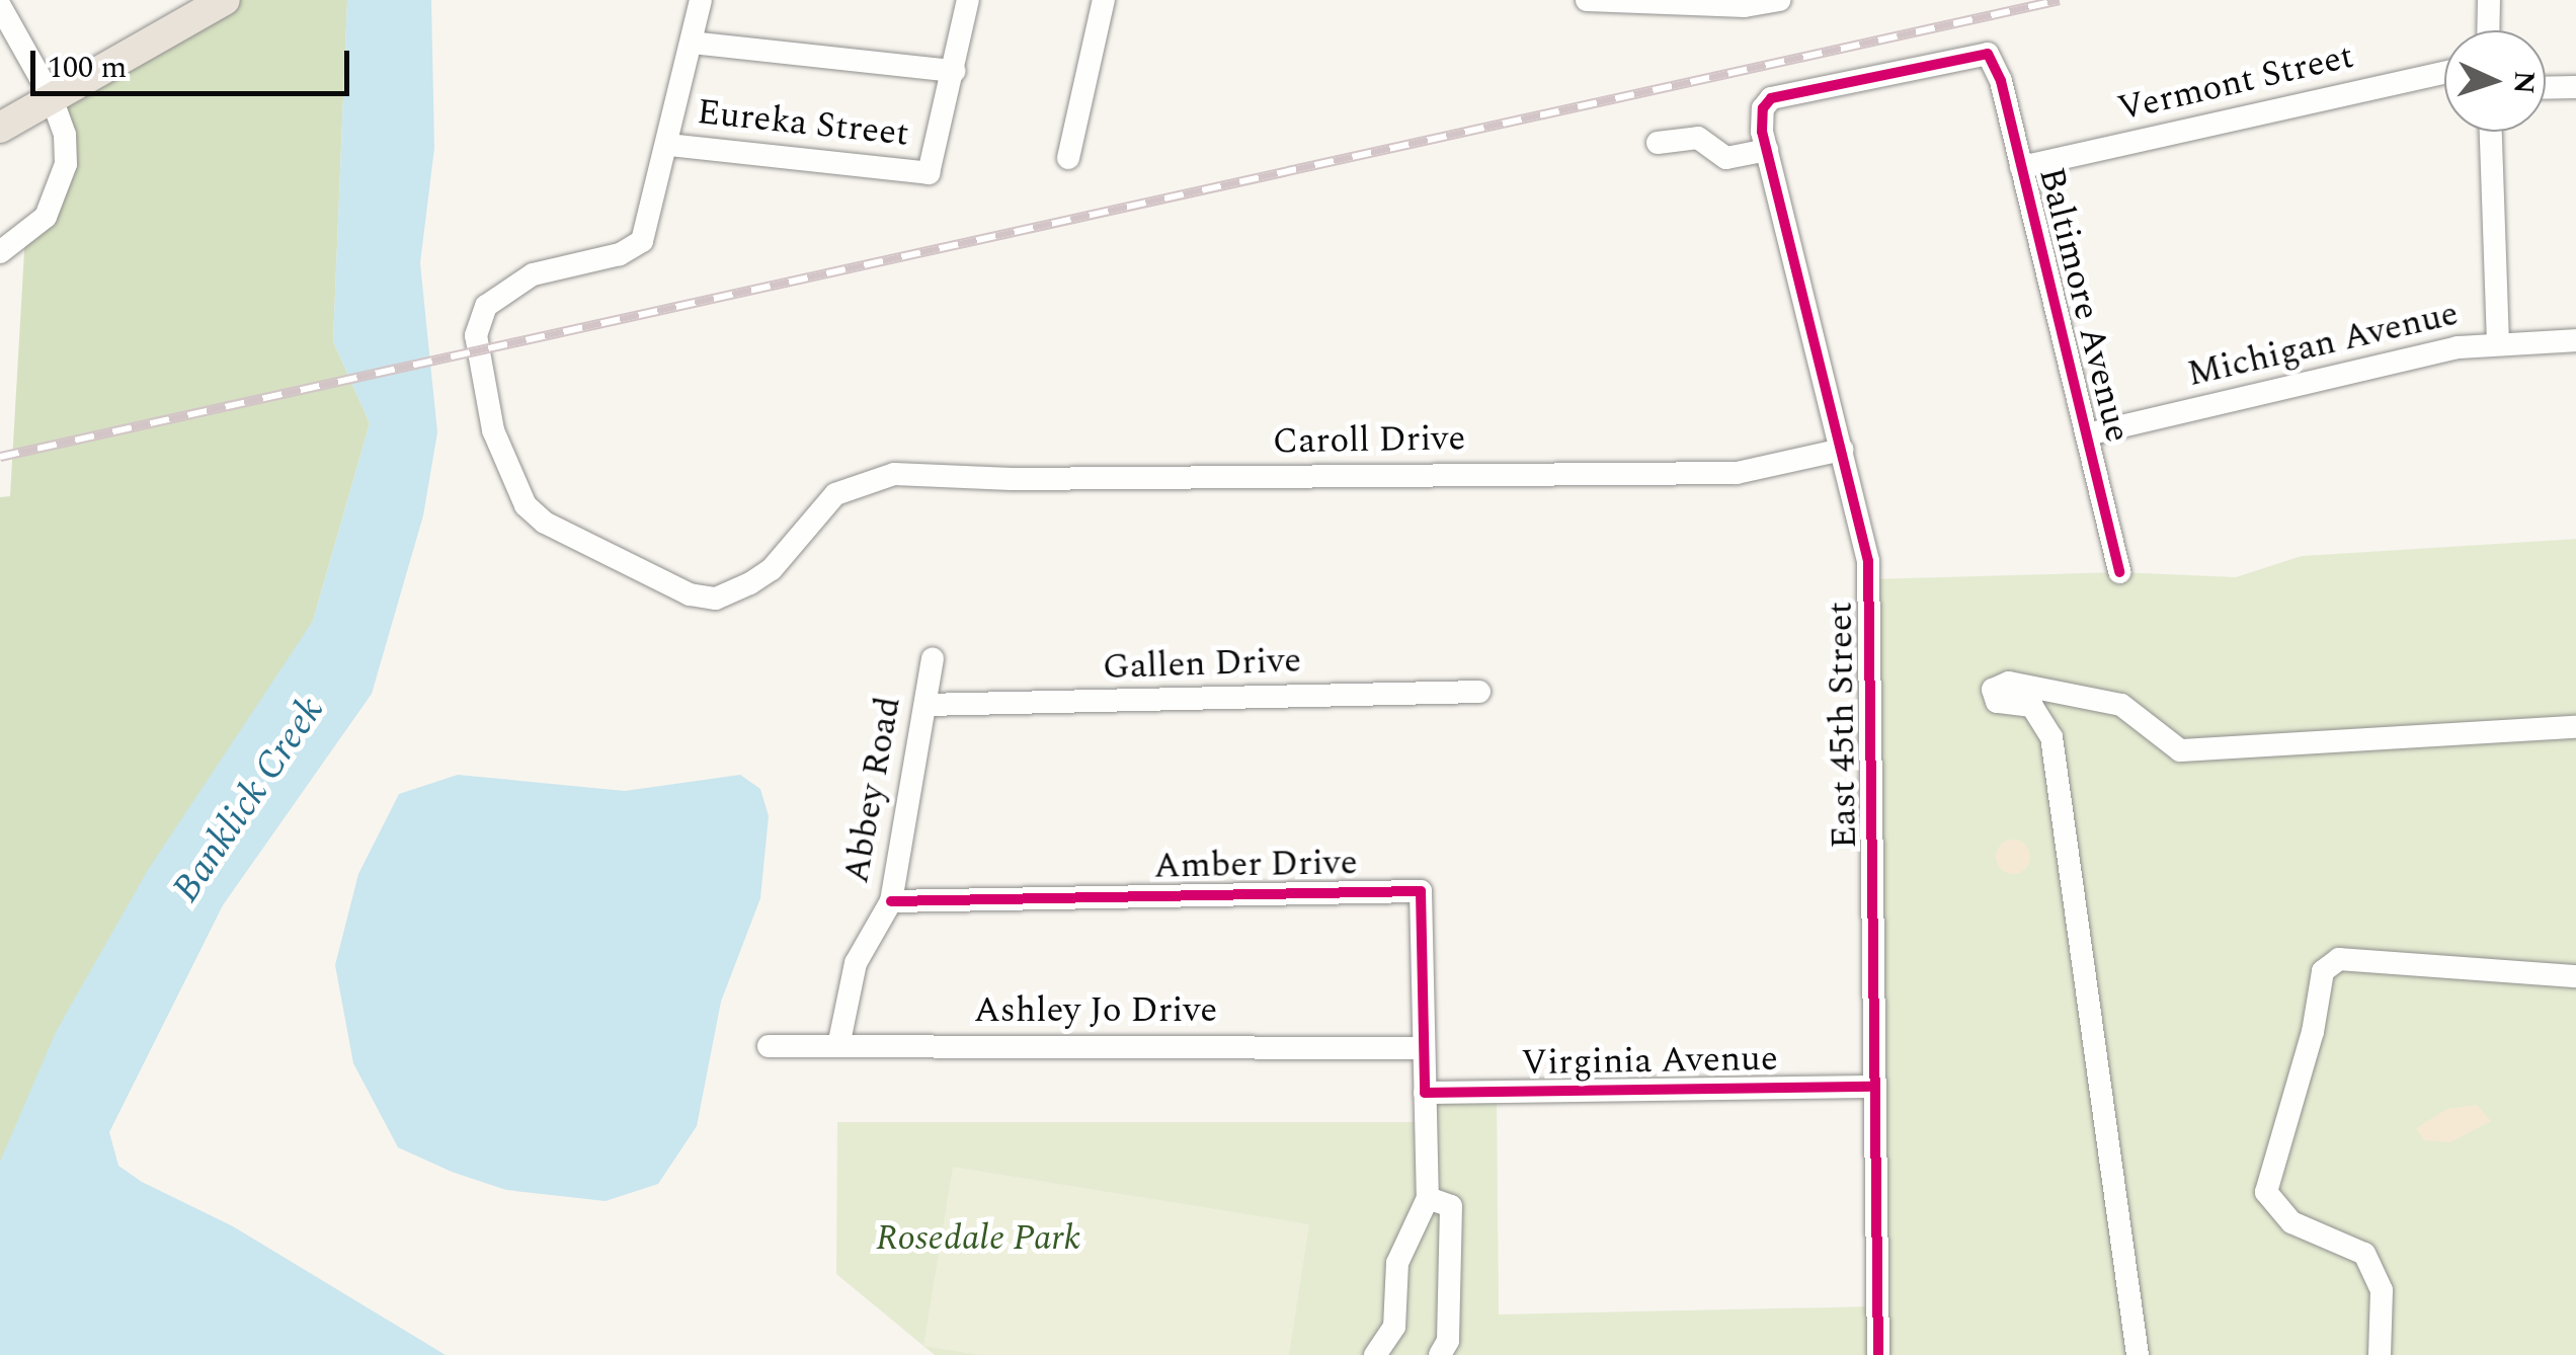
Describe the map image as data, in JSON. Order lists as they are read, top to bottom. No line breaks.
{"streets":{"street":["Vermont Street","Eureka Street","Baltimore Avenue","Michigan Avenue","Caroll Drive","Gallen Drive","East 45th Street","Abbey Road","Amber Drive","Ashley Jo Drive","Virginia Avenue"]},"crossings":[["Vermont Street","Baltimore Avenue"],["Eureka Street","Caroll Drive"],["Baltimore Avenue","Michigan Avenue"],["Baltimore Avenue","East 45th Street"],["Caroll Drive","East 45th Street"],["Gallen Drive","Abbey Road"],["East 45th Street","Virginia Avenue"],["Abbey Road","Amber Drive"],["Abbey Road","Ashley Jo Drive"],["Amber Drive","Ashley Jo Drive"],["Amber Drive","Virginia Avenue"]],"water":["Banklick Creek"],"parks":["Rosedale Park"],"scale_bar":"100 m","north":"right"}
